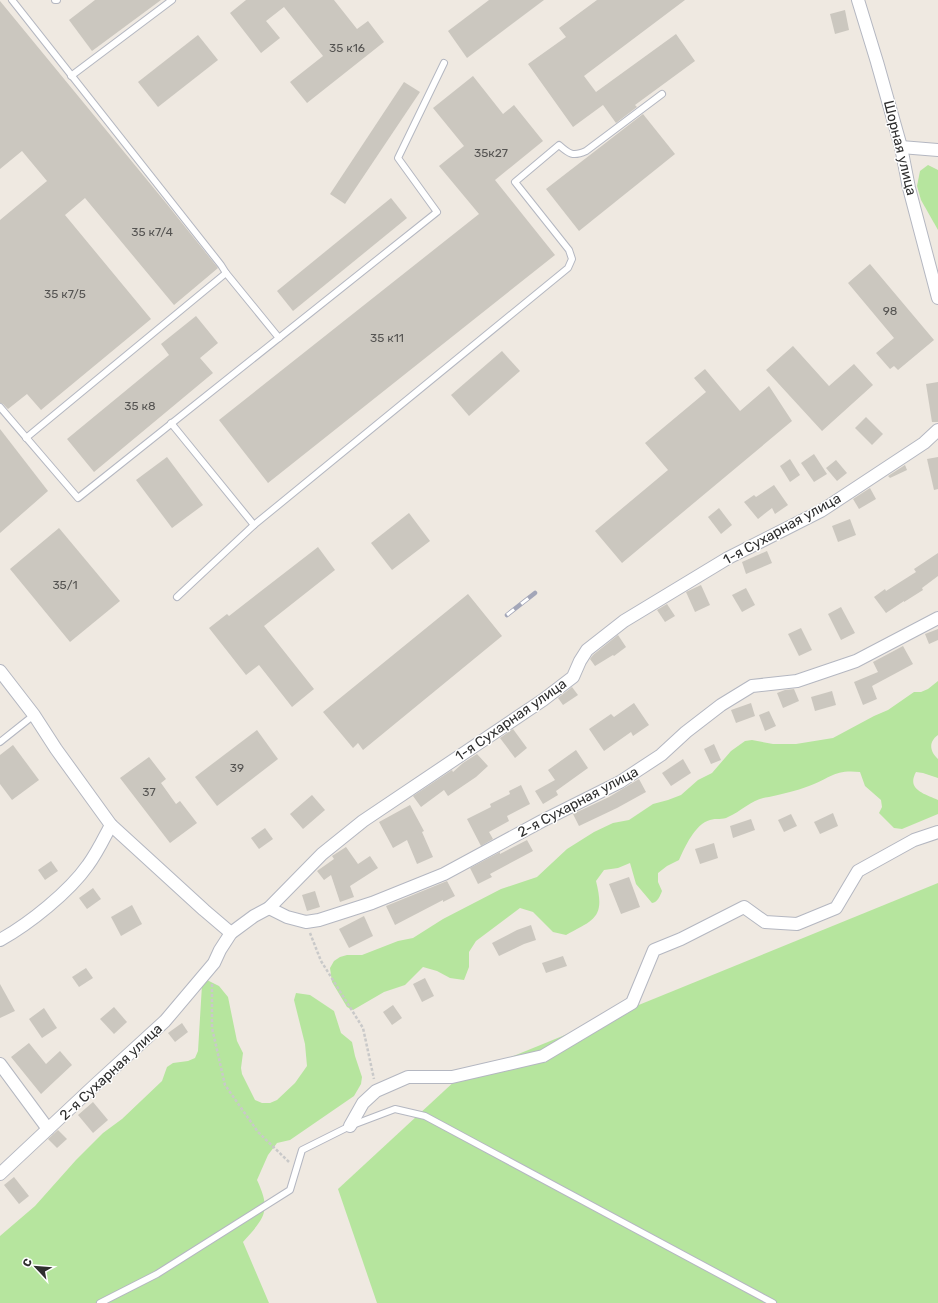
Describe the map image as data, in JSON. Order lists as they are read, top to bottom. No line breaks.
{"streets":{"street":["Шорная улица","1-я Сухарная улица","2-я Сухарная улица"]},"crossings":[["1-я Сухарная улица","2-я Сухарная улица"]],"house_numbers":["35 к16","35к27","35 к7/4","35 к7/5","98","35 к11","35 к8","35/1","39","37"],"north":"top left"}
